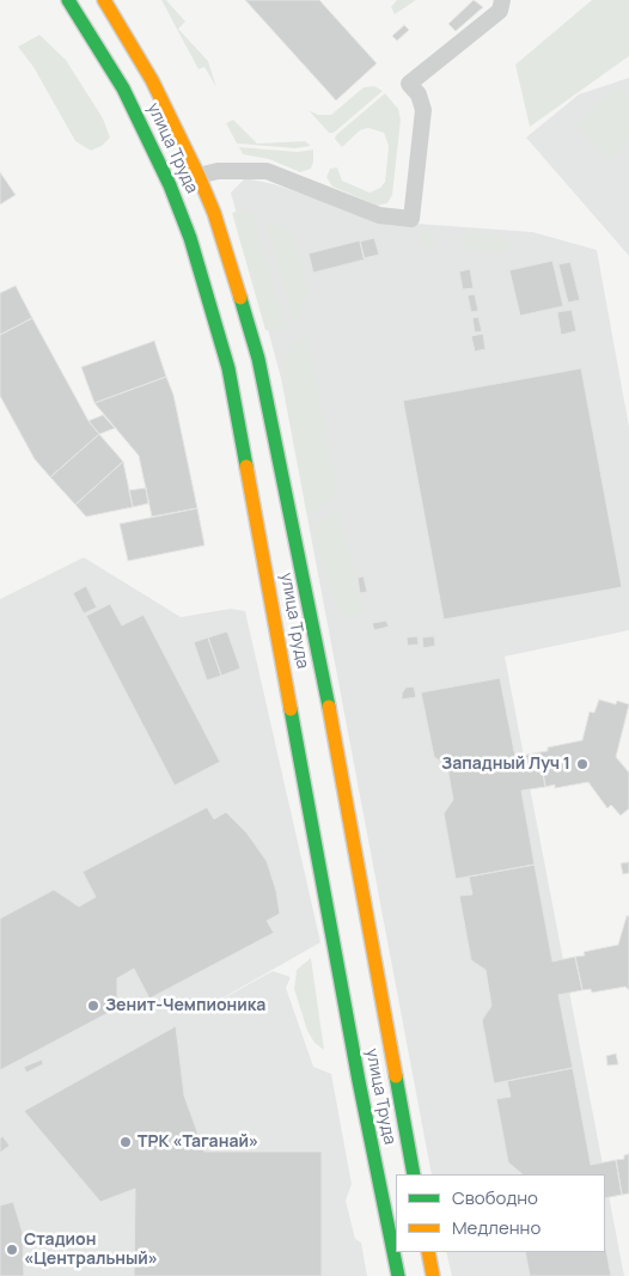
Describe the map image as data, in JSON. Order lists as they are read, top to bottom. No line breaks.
{"streets":{"main road":["улица Труда"]},"places":["Западный Луч 1","Зенит-Чемпионика","ТРК «Таганай»","Стадион «Центральный»"],"legend":["Свободно","Медленно"]}
